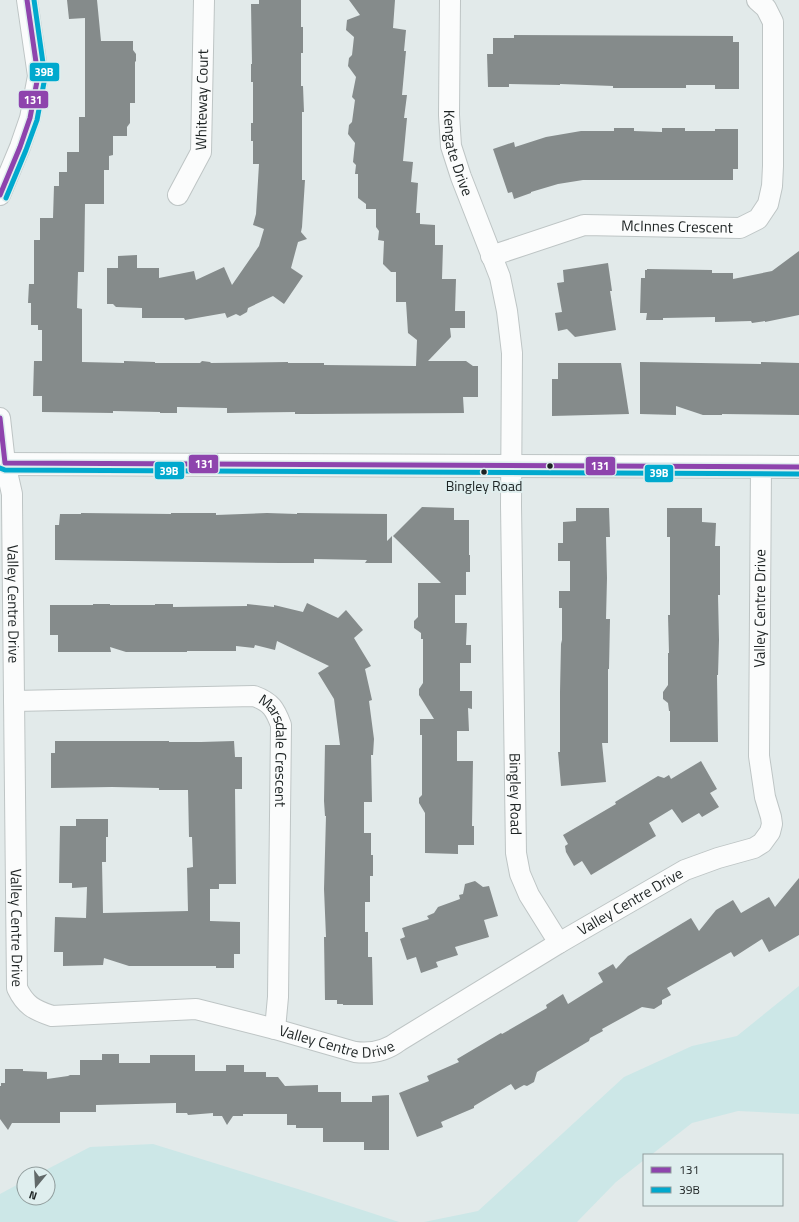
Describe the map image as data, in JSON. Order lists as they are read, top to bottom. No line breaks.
{"streets":{"street":["Whiteway Court","Kengate Drive","McInnes Crescent","Valley Centre Drive","Marsdale Crescent","Bingley Road"]},"crossings":[["Kengate Drive","McInnes Crescent"],["Kengate Drive","Bingley Road"],["Valley Centre Drive","Marsdale Crescent"],["Valley Centre Drive","Bingley Road"]],"places":["Bingley Road"],"lines":["transit line 131","transit line 39B"],"legend":["131","39B"],"north":"bottom"}
